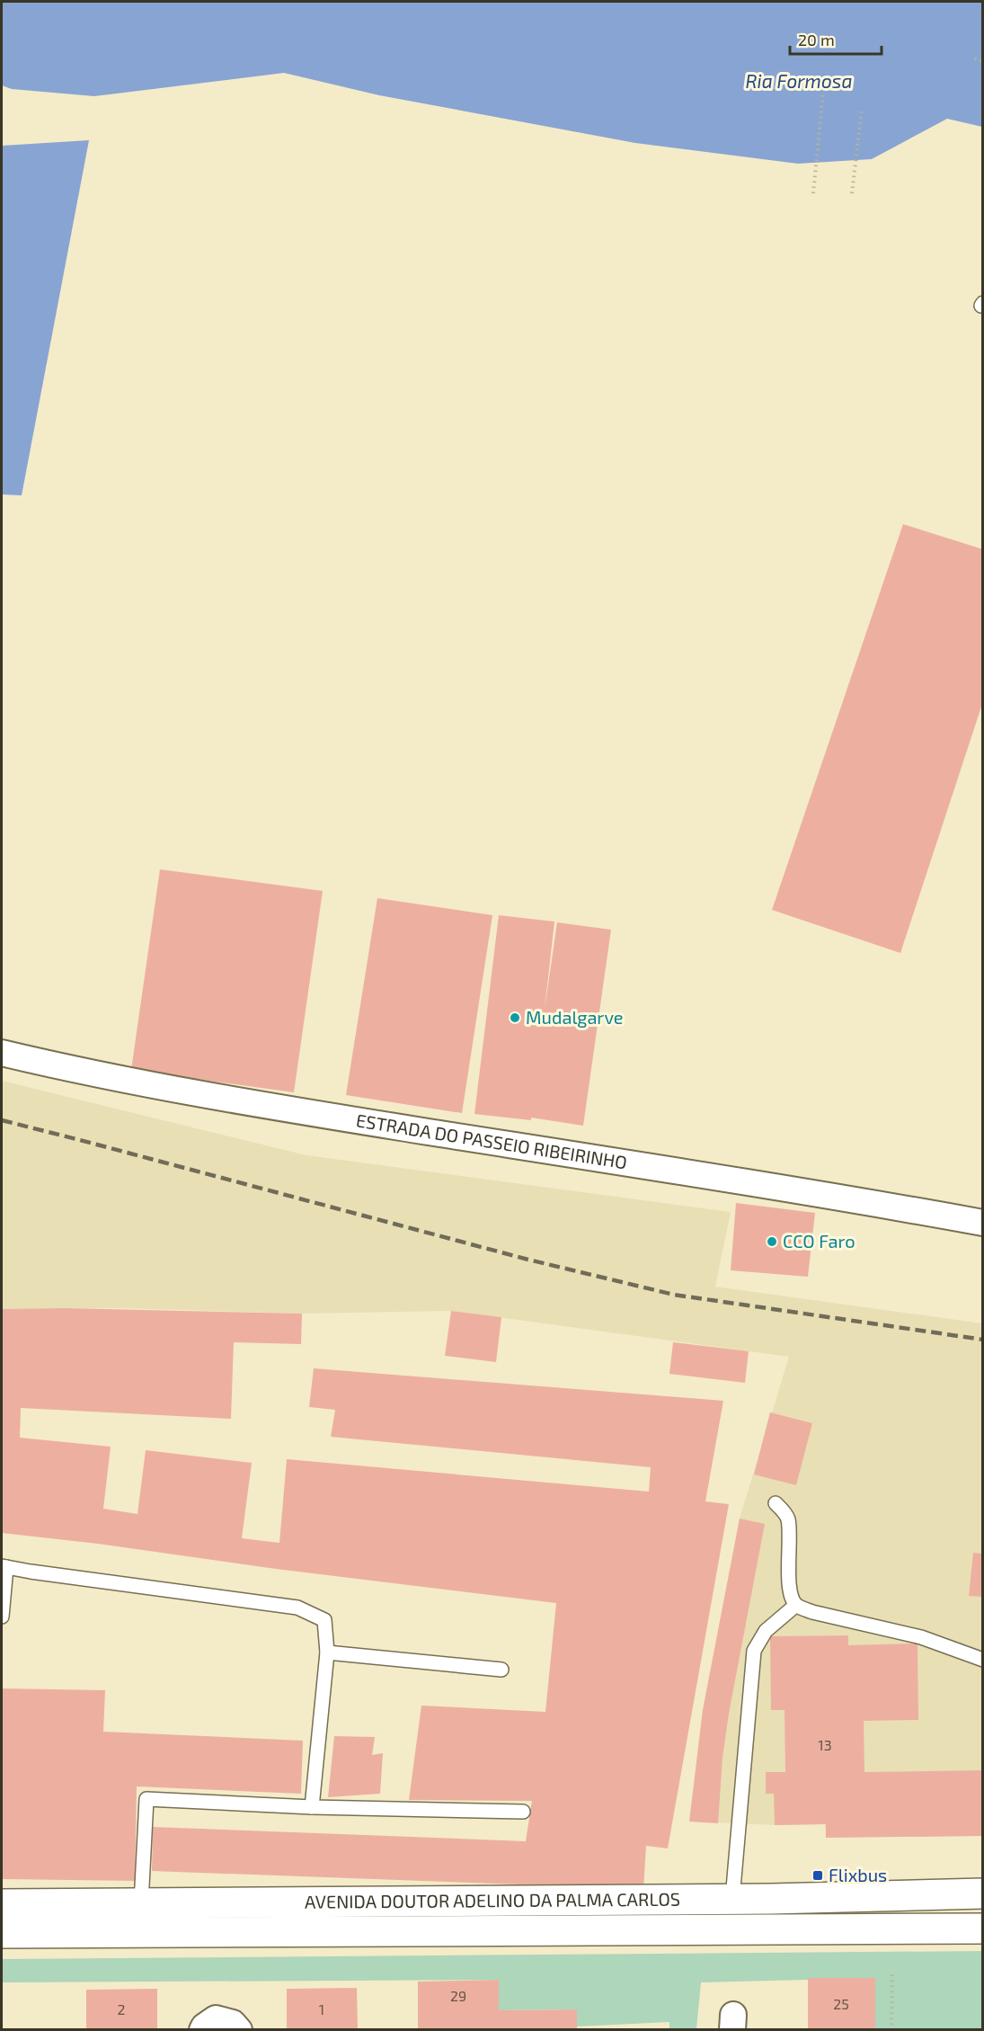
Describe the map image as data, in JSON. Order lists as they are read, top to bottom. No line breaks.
{"streets":{"main road":["AVENIDA DOUTOR ADELINO DA PALMA CARLOS"],"street":["ESTRADA DO PASSEIO RIBEIRINHO"]},"water":["Ria Formosa"],"places":{"other":["Mudalgarve","CCO Faro"],"transit":["Flixbus"]},"house_numbers":["13","29","25","2","1"],"scale_bar":"20 m"}
